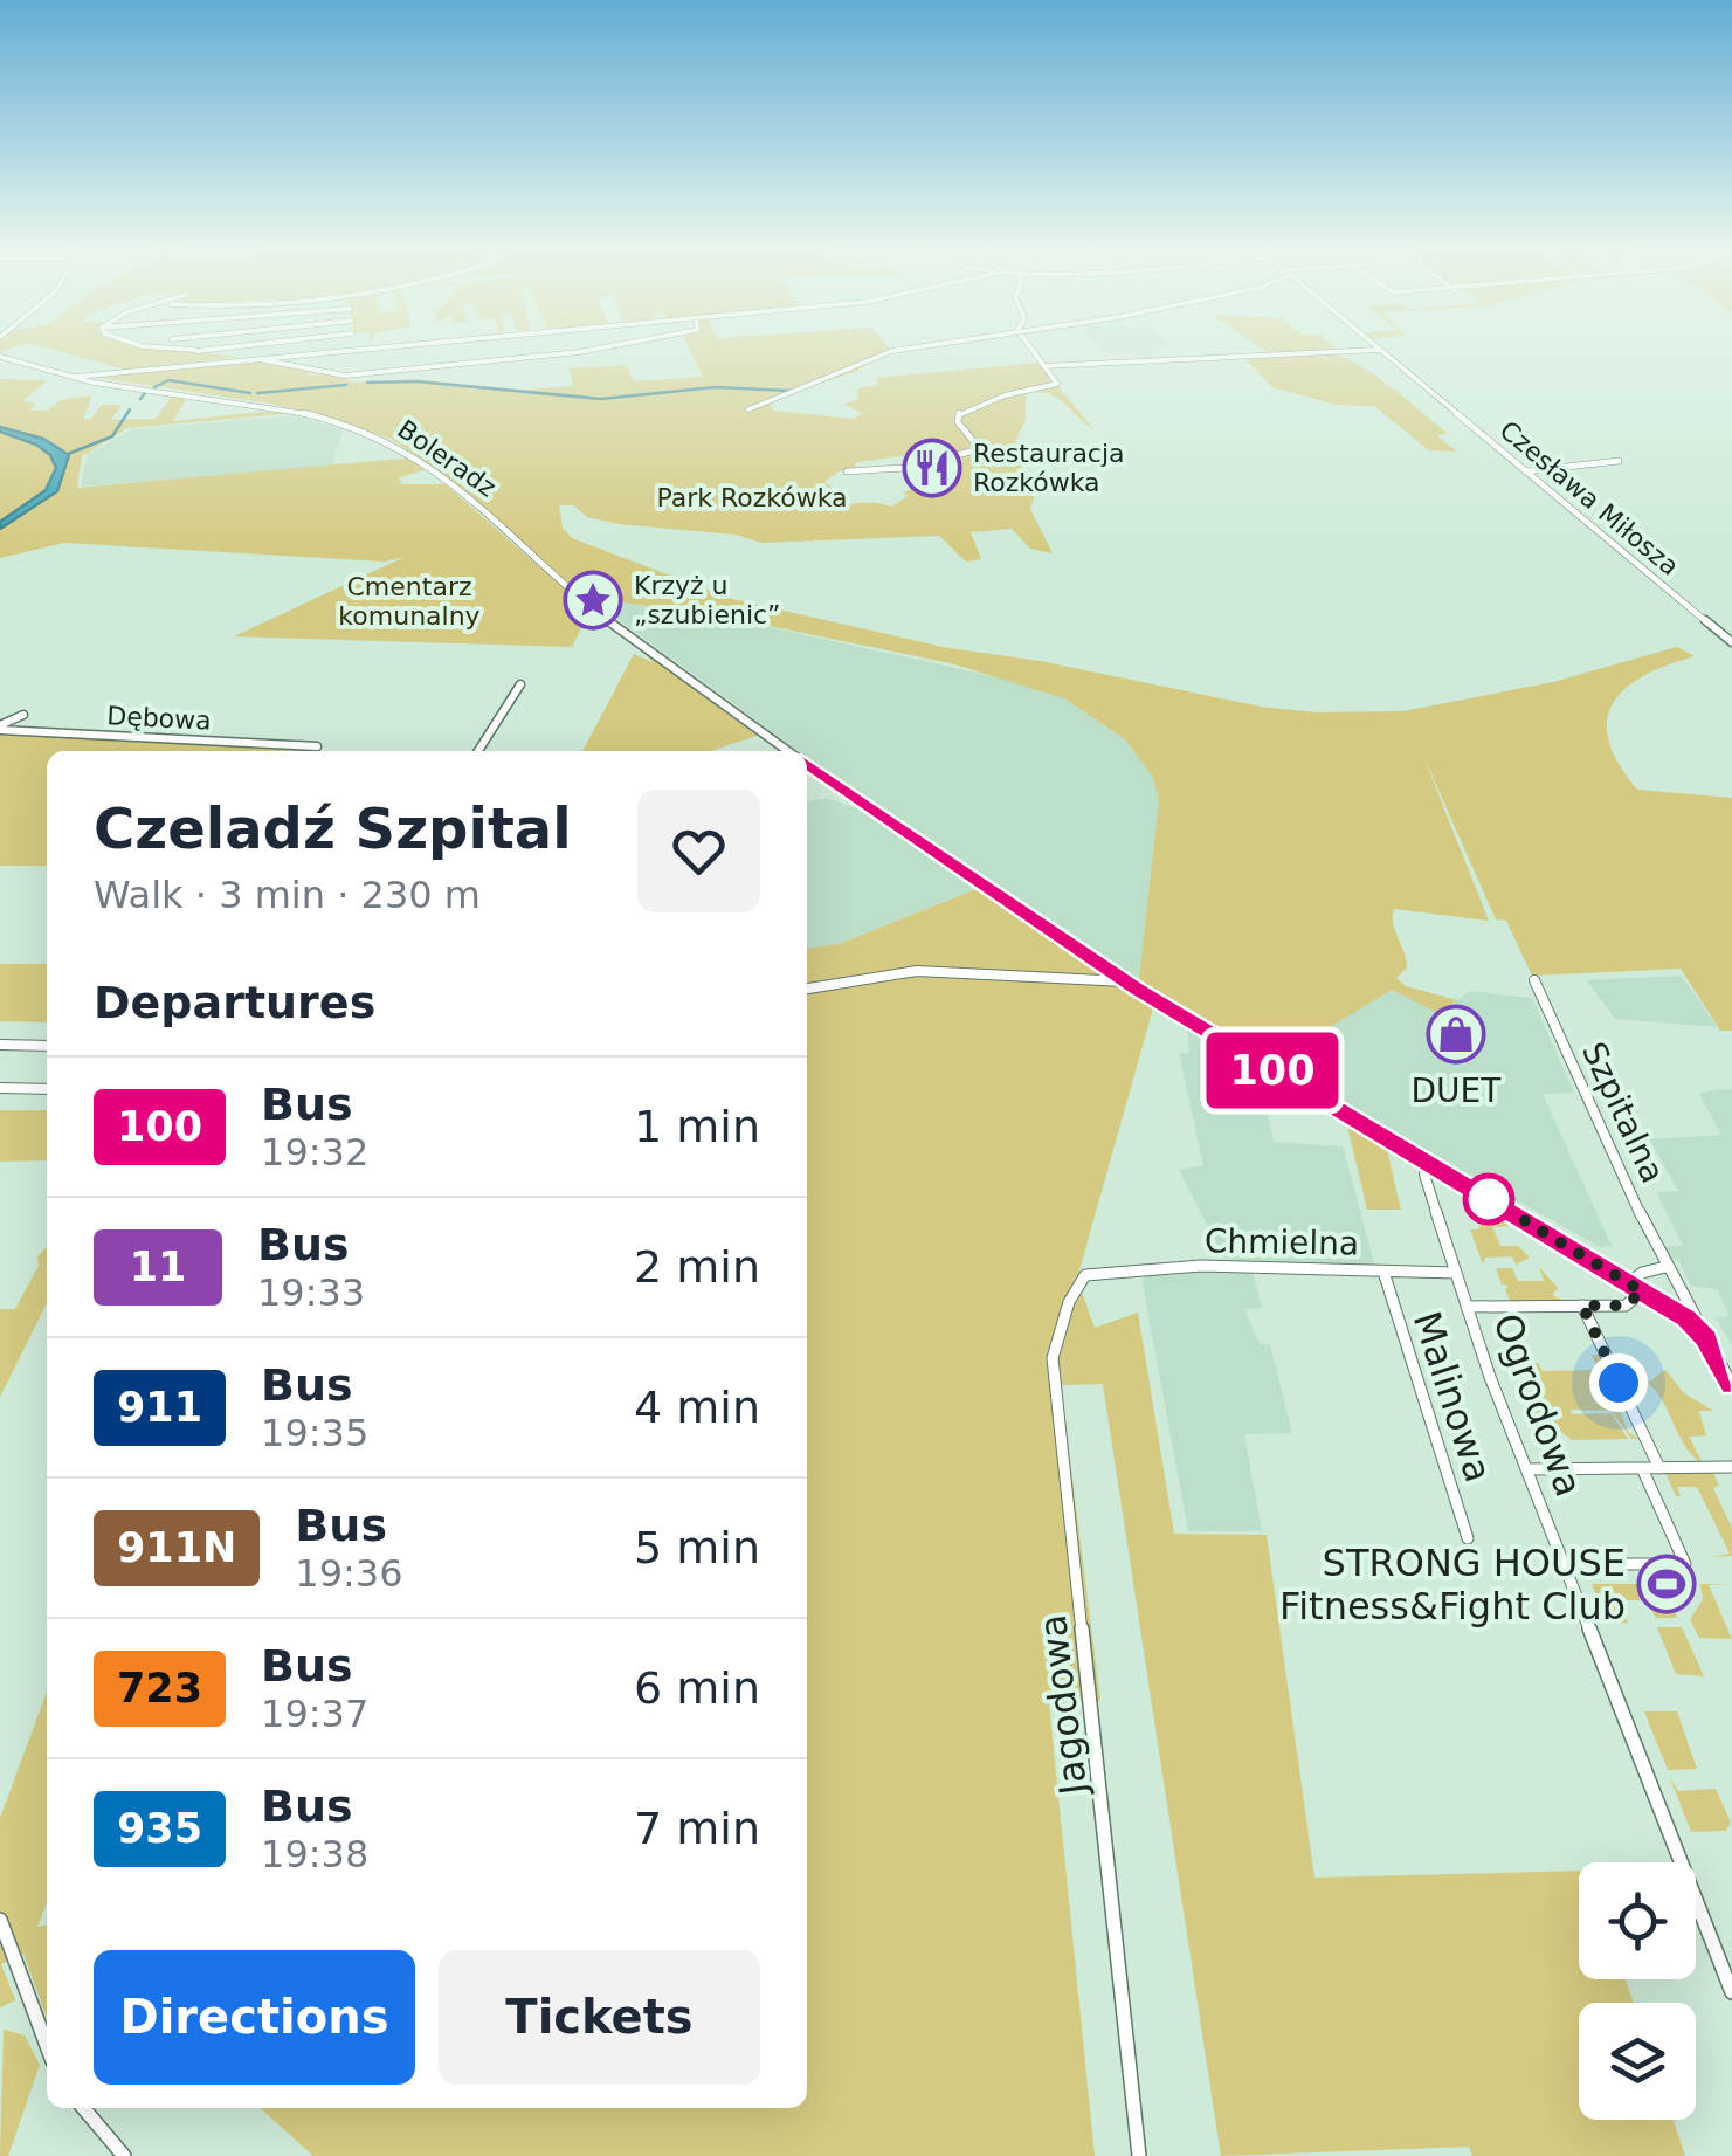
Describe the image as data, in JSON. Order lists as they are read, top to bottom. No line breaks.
{"streets":{"street":["Boleradz","Czesława Miłosza","Dębowa","Szpitalna","Chmielna","Malinowa","Ogrodowa","Jagodowa"]},"crossings":[["Boleradz","Szpitalna"],["Boleradz","Ogrodowa"],["Chmielna","Malinowa"],["Chmielna","Ogrodowa"],["Chmielna","Jagodowa"]],"parks":["Park Rozkówka","Cmentarz komunalny"],"places":{"restaurant":["Restauracja Rozkówka"],"place":["Krzyż u „szubienic”"],"shop":["DUET"],"sports":["STRONG HOUSE Fitness&Fight Club"]},"lines":["bus line 100"],"page":{"on_map":"100","heading":[["Czeladź Szpital","Walk · 3 min · 230 m"],"Departures"],"list":[{"mark":"100","name":"Bus","note":"19:32","value":"1 min"},{"mark":"11","name":"Bus","note":"19:33","value":"2 min"},{"mark":"911","name":"Bus","note":"19:35","value":"4 min"},{"mark":"911N","name":"Bus","note":"19:36","value":"5 min"},{"mark":"723","name":"Bus","note":"19:37","value":"6 min"},{"mark":"935","name":"Bus","note":"19:38","value":"7 min"}],"buttons":["Directions","Tickets"]}}
